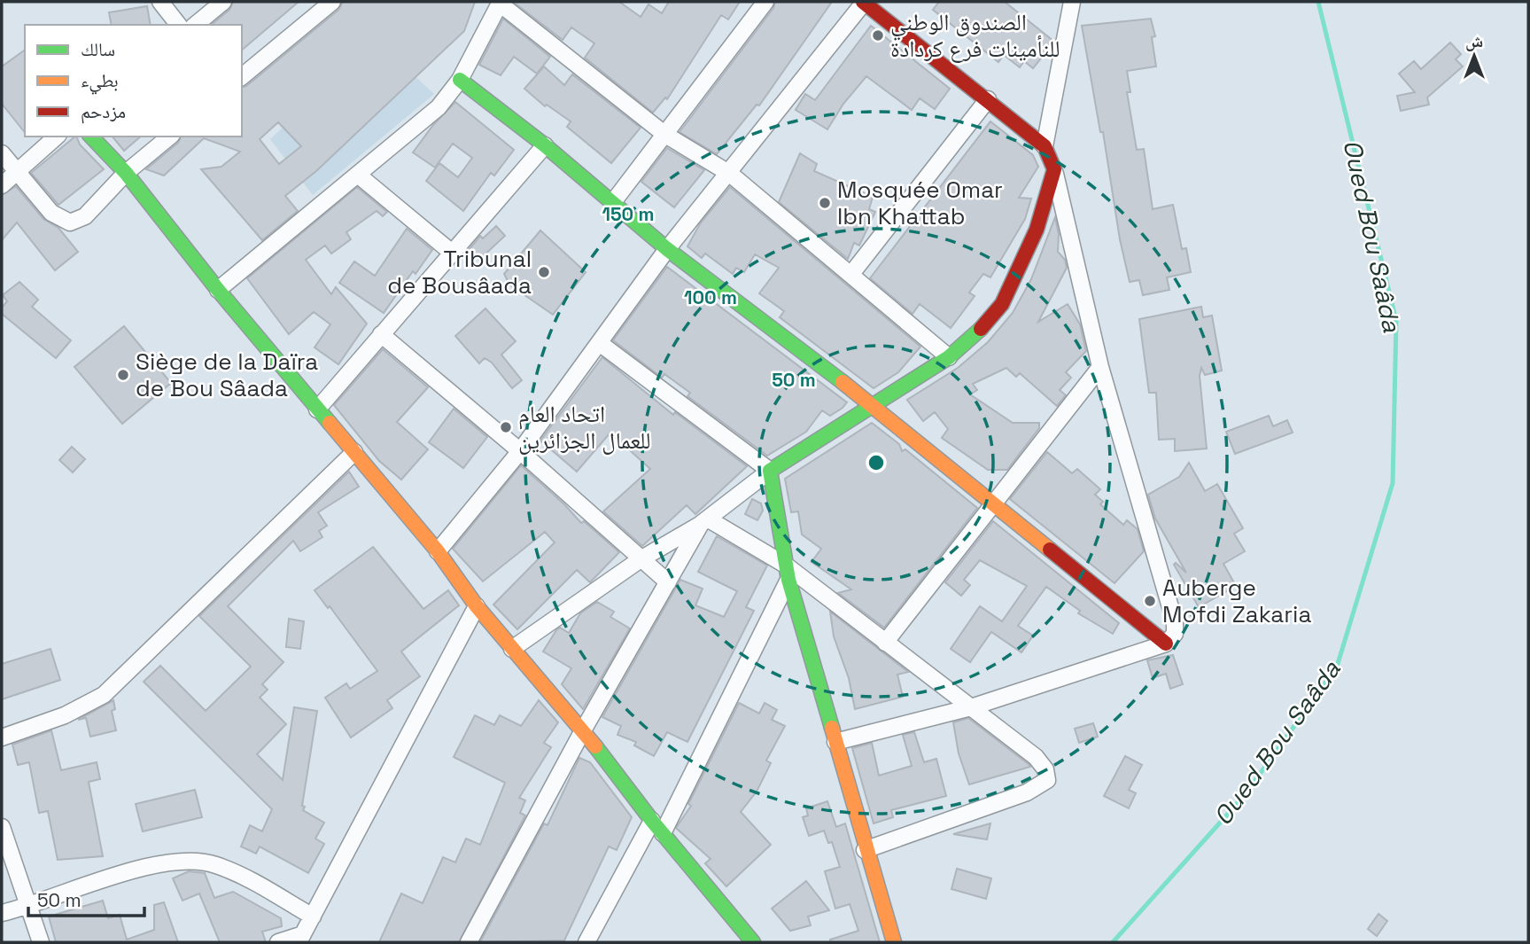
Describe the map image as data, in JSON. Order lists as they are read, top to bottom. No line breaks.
{"water":["Oued Bou Saâda"],"places":["الصندوق الوطني للنأمينات فرع كردادة","Mosquée Omar Ibn Khattab","Tribunal de Bousâada","Siège de la Daïra de Bou Sâada","اتحاد العام للعمال الجزائرين","Auberge Mofdi Zakaria"],"legend":["سالك","بطيء","مزدحم"],"scale_bar":"50 m","north":"top","rings":["150 m","100 m","50 m"]}
